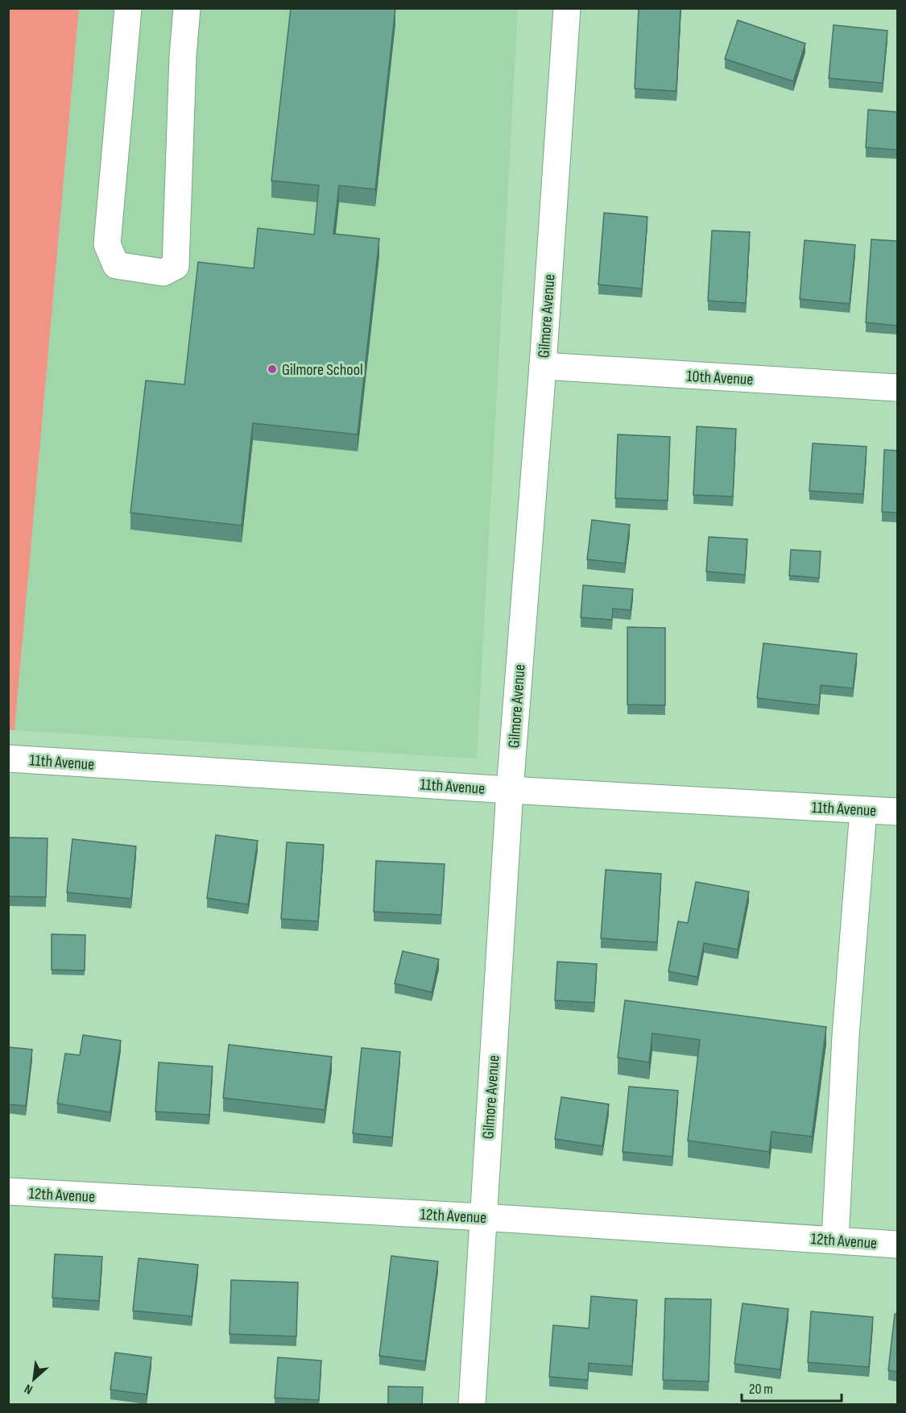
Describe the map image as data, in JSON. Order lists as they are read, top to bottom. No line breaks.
{"streets":{"street":["Gilmore Avenue","10th Avenue","11th Avenue","12th Avenue"]},"crossings":[["Gilmore Avenue","10th Avenue"],["Gilmore Avenue","11th Avenue"],["Gilmore Avenue","12th Avenue"]],"places":["Gilmore School"],"scale_bar":"20 m","north":"bottom left"}
